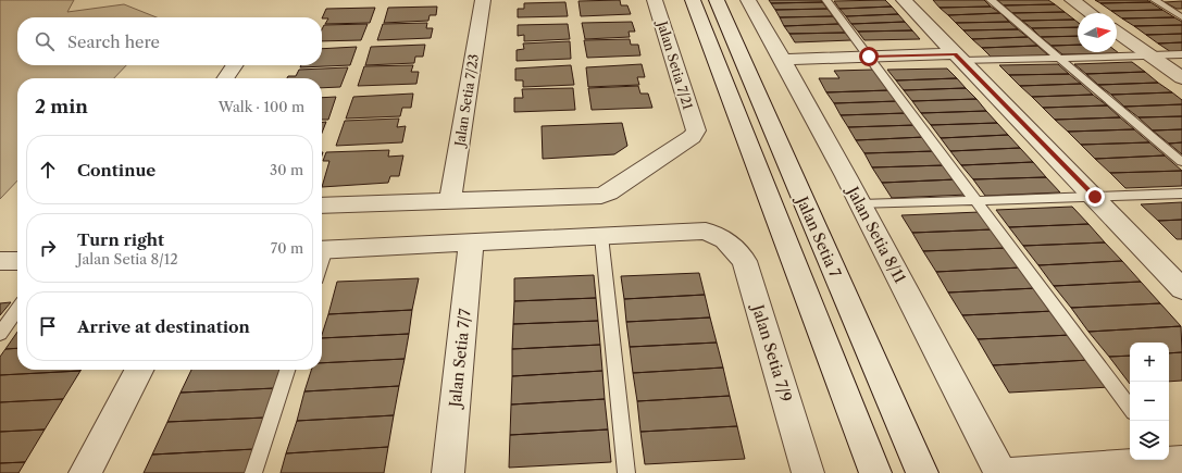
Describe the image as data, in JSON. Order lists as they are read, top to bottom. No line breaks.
{"streets":{"street":["Jalan Setia 7/21","Jalan Setia 7/23","Jalan Setia 8/11","Jalan Setia 7","Jalan Setia 7/9","Jalan Setia 7/7"]},"crossings":[["Jalan Setia 7/21","Jalan Setia 7/23"]],"north":"right","page":{"search":"Search here","heading":["2 min","Walk · 100 m"],"list":[["Continue","30 m"],["Turn right","Jalan Setia 8/12","70 m"],"Arrive at destination"],"map_buttons":["+","−"]}}
